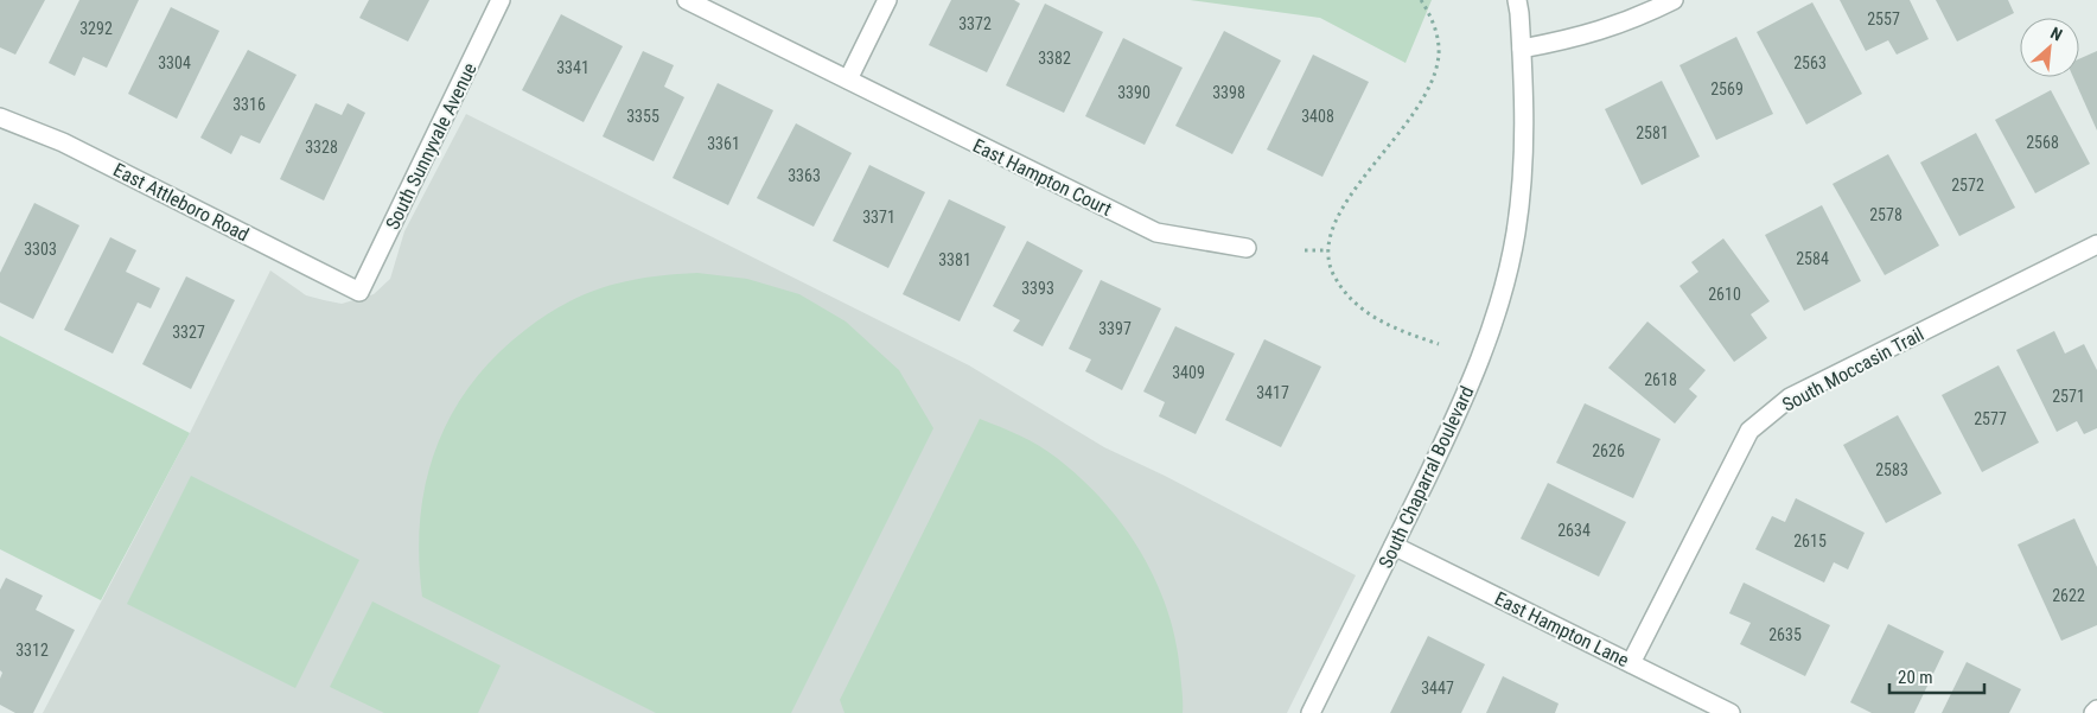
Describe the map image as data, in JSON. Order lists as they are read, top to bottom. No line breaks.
{"streets":{"street":["South Sunnyvale Avenue","East Hampton Court","East Attleboro Road","South Moccasin Trail","South Chaparral Boulevard","East Hampton Lane"]},"crossings":[["South Sunnyvale Avenue","East Attleboro Road"],["South Moccasin Trail","East Hampton Lane"],["South Chaparral Boulevard","East Hampton Lane"]],"house_numbers":["2557","3372","3292","3382","3304","2563","3341","2569","3390","3398","3316","3355","3408","2581","2568","3361","3328","3363","2572","2578","3371","3303","2584","3381","3393","2610","3397","3327","3409","2618","3417","2571","2577","2626","2583","2634","2615","2622","2635","3312","3447"],"scale_bar":"20 m","north":"top right"}
